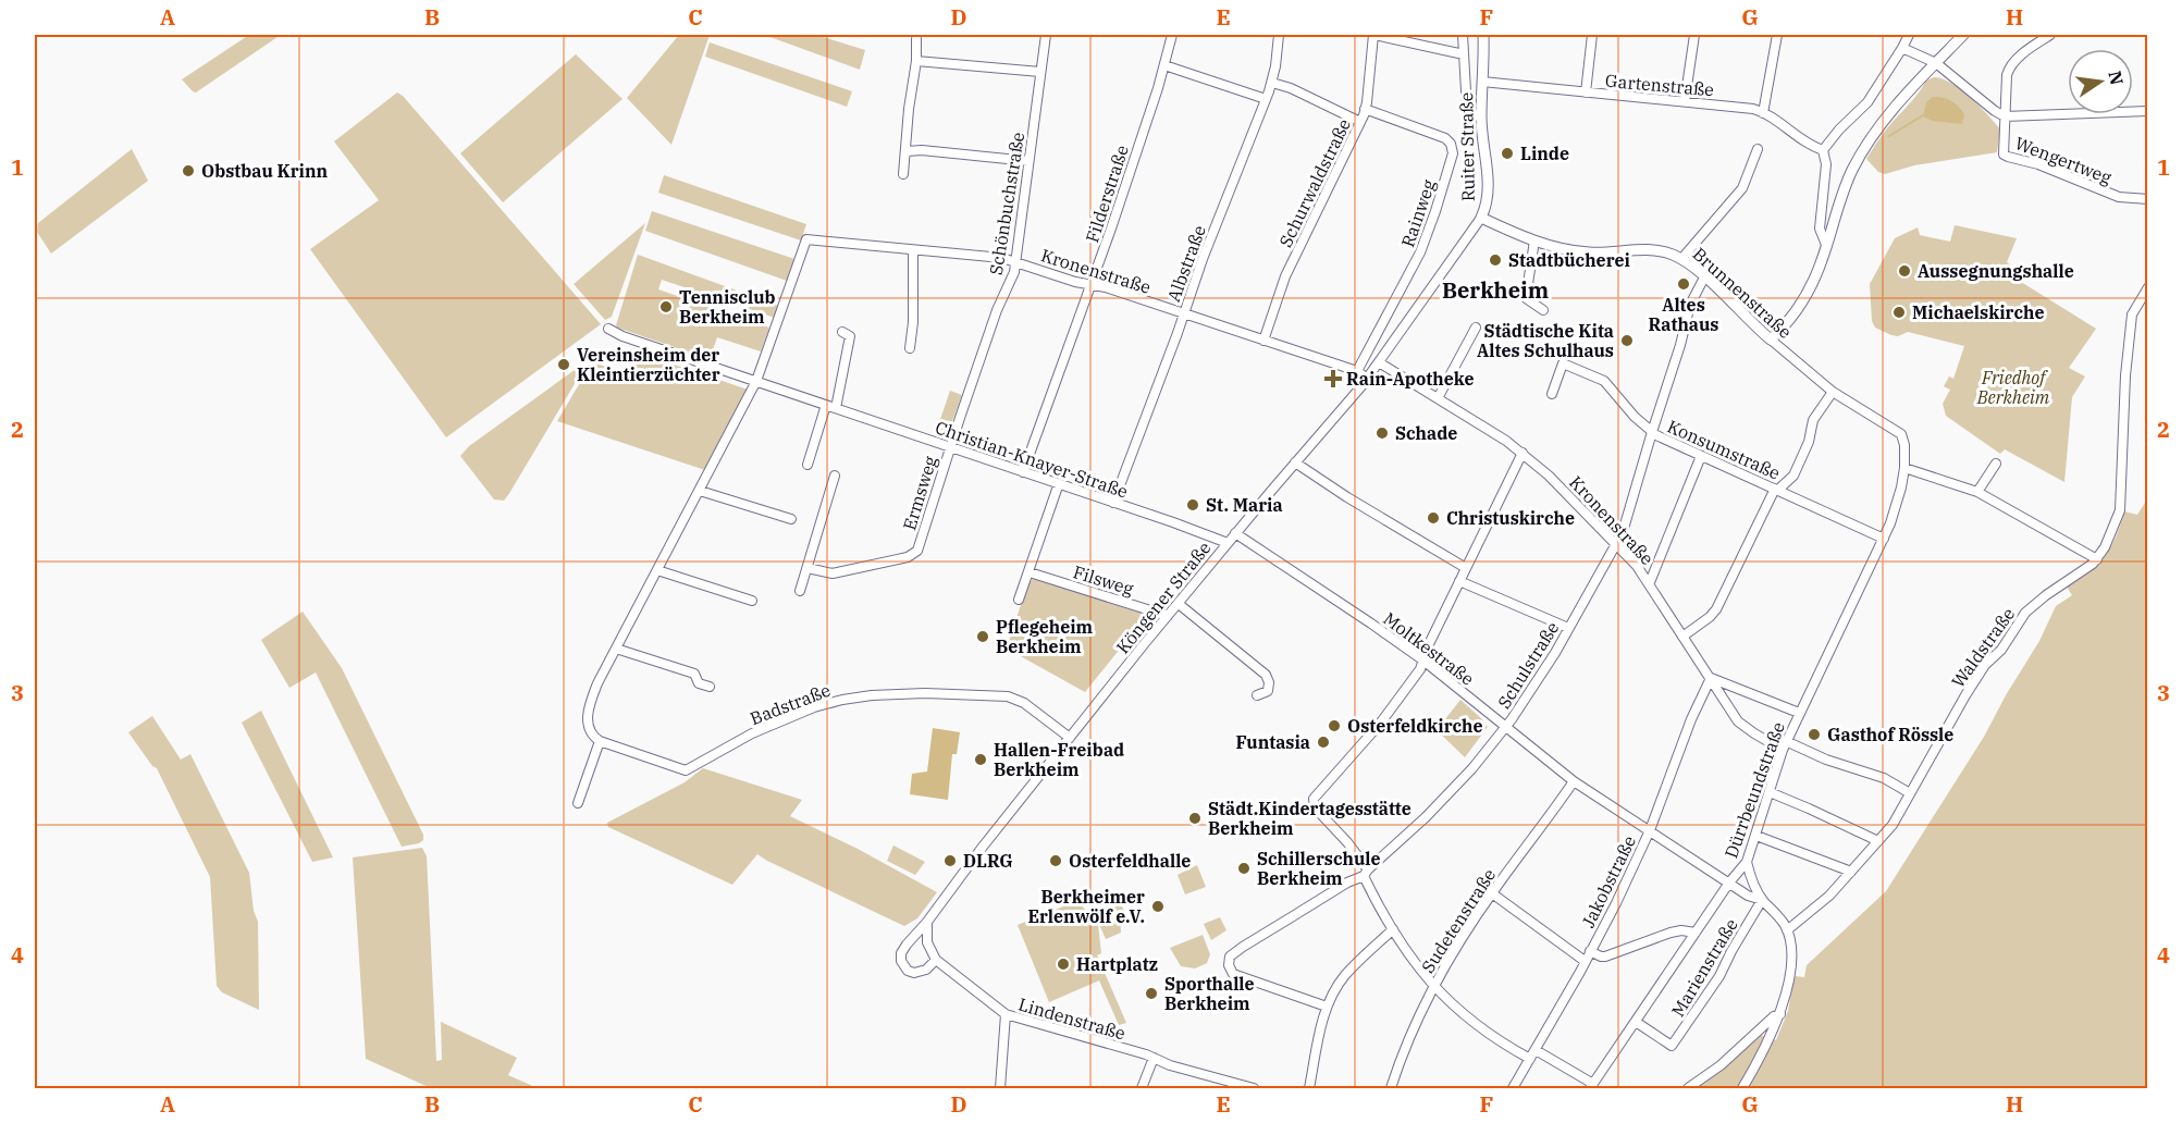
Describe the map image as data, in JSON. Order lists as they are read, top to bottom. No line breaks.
{"streets":{"street":["Gartenstraße","Ruiter Straße","Wengertweg","Schurwaldstraße","Filderstraße","Schönbuchstraße","Rainweg","Albstraße","Kronenstraße","Brunnenstraße","Konsumstraße","Christian-Knayer-Straße","Ermsweg","Filsweg","Köngener Straße","Waldstraße","Moltkestraße","Schulstraße","Badstraße","Dürrbeundstraße","Jakobstraße","Sudetenstraße","Marienstraße","Lindenstraße"]},"crossings":[["Gartenstraße","Ruiter Straße"],["Ruiter Straße","Brunnenstraße"],["Ruiter Straße","Köngener Straße"],["Schurwaldstraße","Rainweg"],["Schurwaldstraße","Kronenstraße"],["Filderstraße","Kronenstraße"],["Filderstraße","Christian-Knayer-Straße"],["Schönbuchstraße","Kronenstraße"],["Schönbuchstraße","Christian-Knayer-Straße"],["Schönbuchstraße","Ermsweg"],["Rainweg","Kronenstraße"],["Albstraße","Kronenstraße"],["Albstraße","Christian-Knayer-Straße"],["Kronenstraße","Christian-Knayer-Straße"],["Kronenstraße","Köngener Straße"],["Kronenstraße","Waldstraße"],["Kronenstraße","Schulstraße"],["Kronenstraße","Dürrbeundstraße"],["Kronenstraße","Jakobstraße"],["Brunnenstraße","Köngener Straße"],["Brunnenstraße","Schulstraße"],["Brunnenstraße","Dürrbeundstraße"],["Konsumstraße","Schulstraße"],["Konsumstraße","Dürrbeundstraße"],["Christian-Knayer-Straße","Ermsweg"],["Christian-Knayer-Straße","Köngener Straße"],["Filsweg","Köngener Straße"],["Köngener Straße","Moltkestraße"],["Köngener Straße","Badstraße"],["Köngener Straße","Lindenstraße"],["Moltkestraße","Schulstraße"],["Moltkestraße","Dürrbeundstraße"],["Moltkestraße","Jakobstraße"],["Moltkestraße","Sudetenstraße"],["Moltkestraße","Marienstraße"],["Dürrbeundstraße","Marienstraße"]],"districts":["Berkheim"],"parks":["Friedhof Berkheim"],"places":{"other":["Linde","Obstbau Krinn","Stadtbücherei","Aussegnungshalle","Altes Rathaus","Tennisclub Berkheim","Michaelskirche","Städtische Kita Altes Schulhaus","Vereinsheim der Kleintierzüchter","Schade","St. Maria","Christuskirche","Pflegeheim Berkheim","Osterfeldkirche","Gasthof Rössle","Funtasia","Hallen-Freibad Berkheim","Städt.Kindertagesstätte Berkheim","DLRG","Osterfeldhalle","Schillerschule Berkheim","Berkheimer Erlenwölf e.V.","Hartplatz","Sporthalle Berkheim"],"health":["Rain-Apotheke"]},"north":"right","grid":{"columns":["A","B","C","D","E","F","G","H"],"rows":["1","2","3","4"]}}
